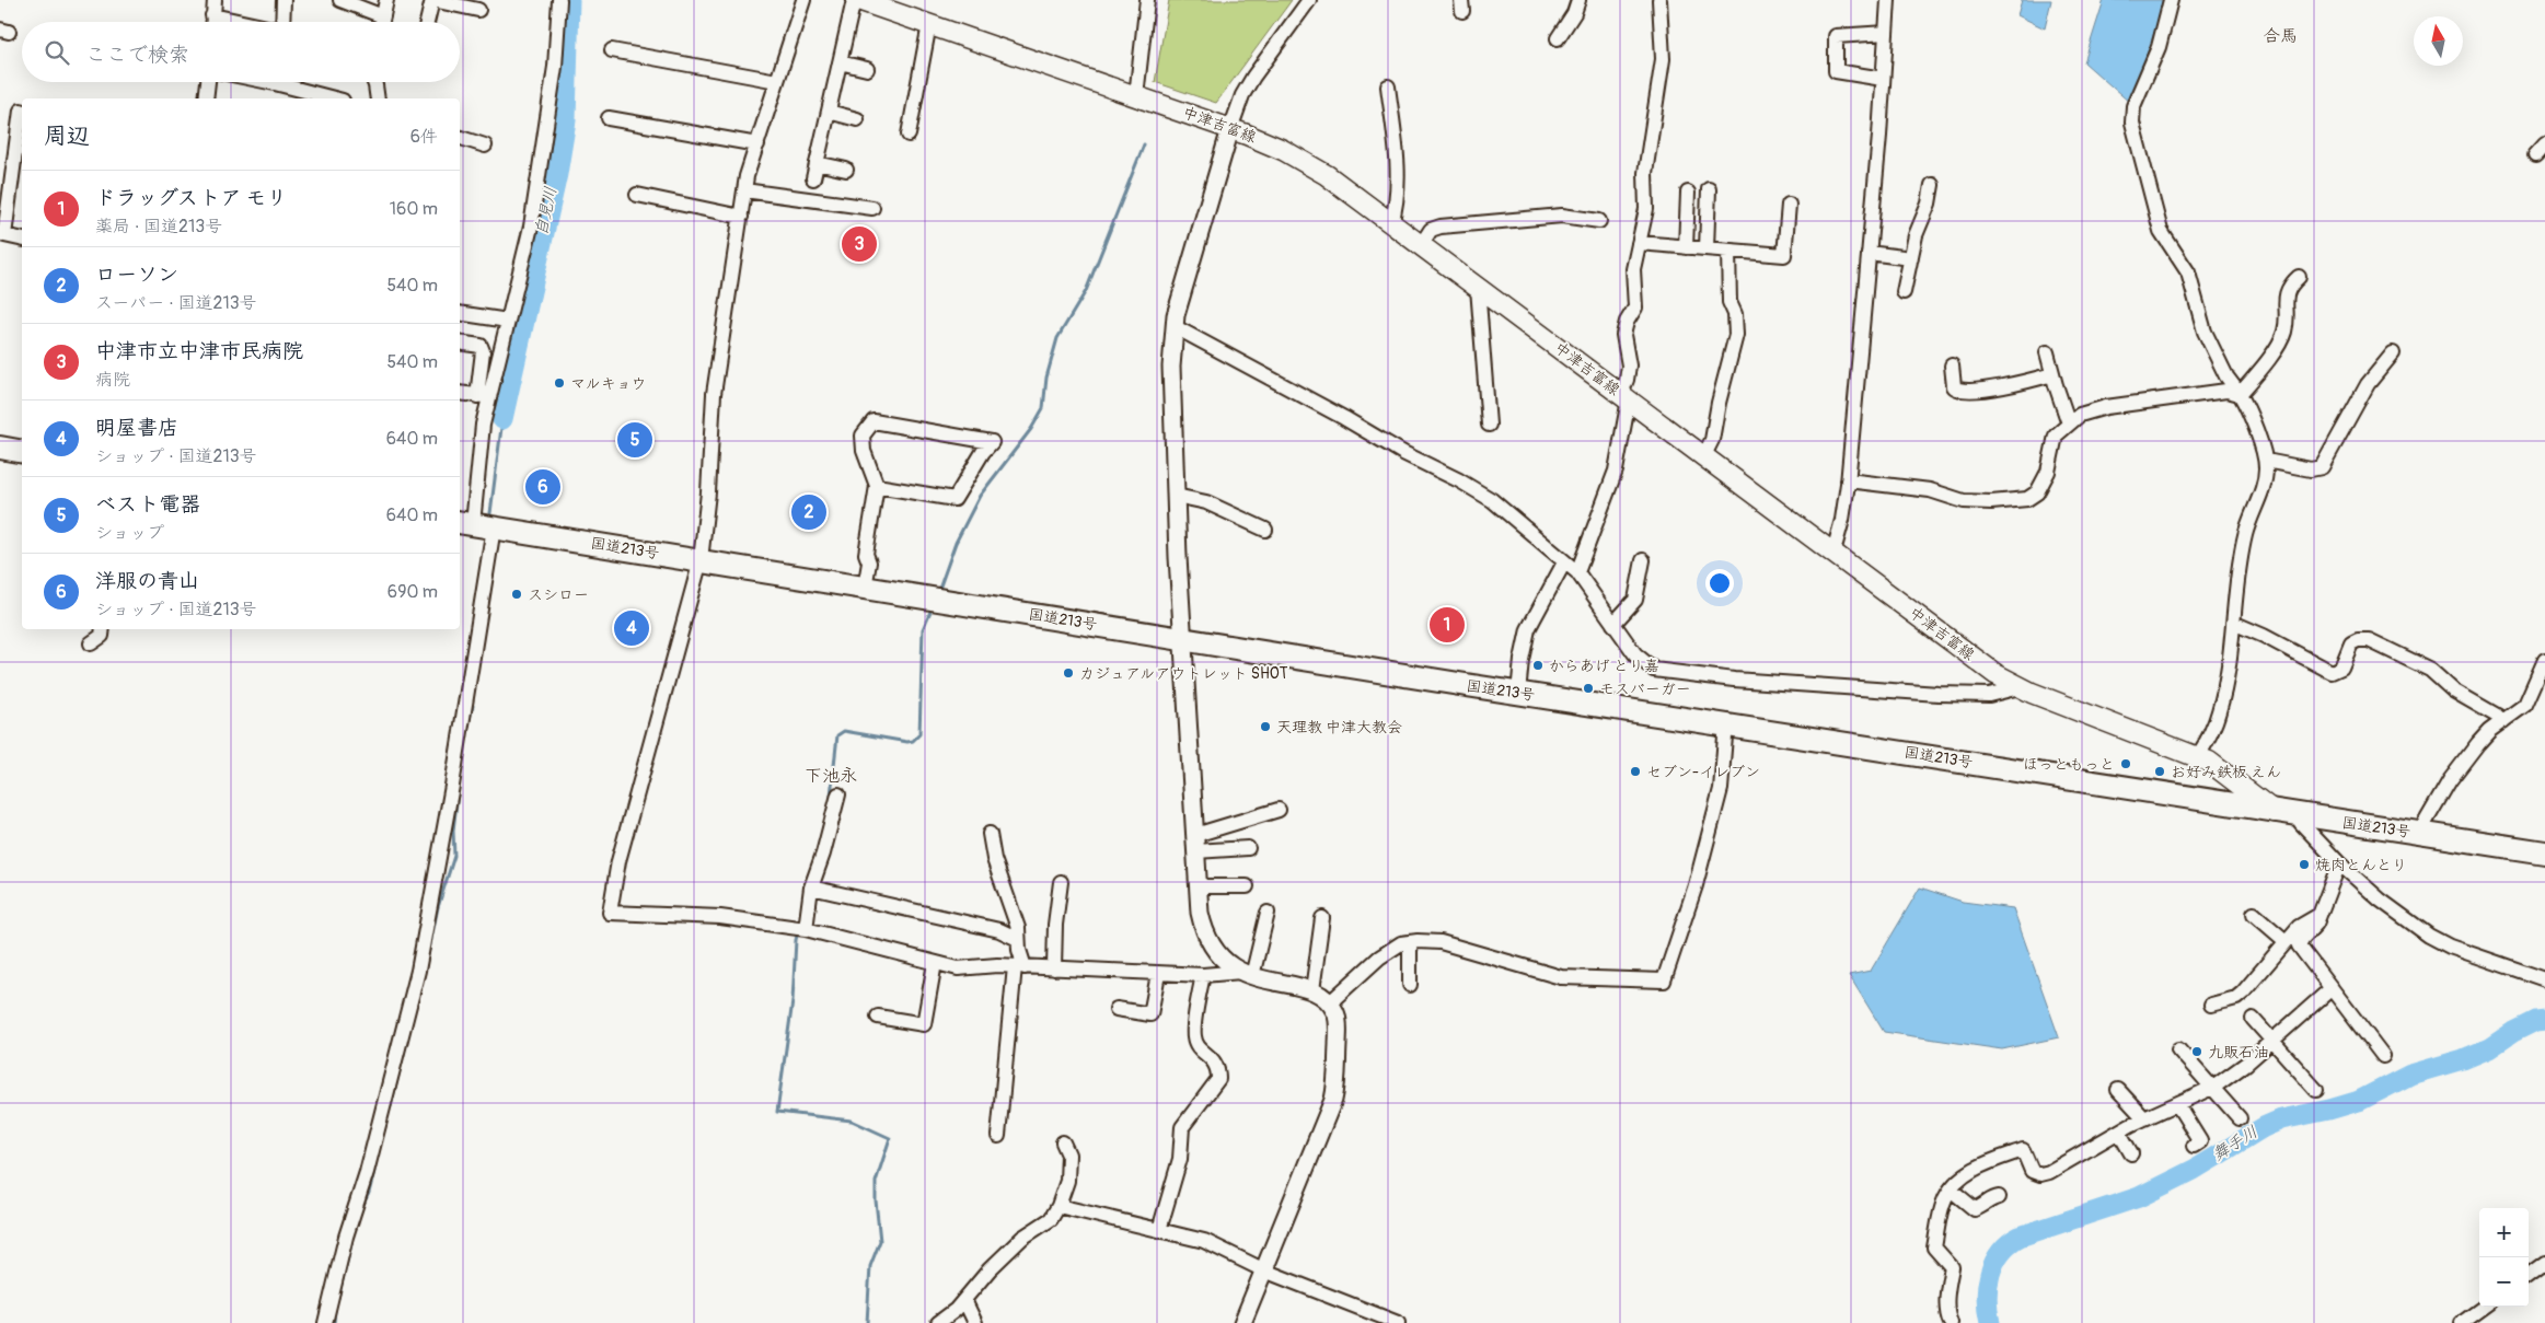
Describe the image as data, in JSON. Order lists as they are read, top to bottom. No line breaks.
{"streets":{"highway":["国道213号"],"main road":["中津吉富線"]},"crossings":[["中津吉富線","国道213号"]],"districts":["合馬","下池永"],"water":["自見川","舞手川"],"places":["マルキョウ","スシロー","からあげ とり嘉","カジュアルアウトレット SHOT","モスバーガー","天理教 中津大教会","ほっともっと","セブン-イレブン","お好み鉄板 えん","焼肉とんとり","九販石油"],"north":"top","page":{"search":"ここで検索","heading":["周辺","6件"],"list":[{"mark":"1","name":"ドラッグストア モリ","note":"薬局 · 国道213号","value":"160 m"},{"mark":"2","name":"ローソン","note":"スーパー · 国道213号","value":"540 m"},{"mark":"3","name":"中津市立中津市民病院","note":"病院","value":"540 m"},{"mark":"4","name":"明屋書店","note":"ショップ · 国道213号","value":"640 m"},{"mark":"5","name":"ベスト電器","note":"ショップ","value":"640 m"},{"mark":"6","name":"洋服の青山","note":"ショップ · 国道213号","value":"690 m"}],"pins":["3","5","6","2","1","4"],"map_buttons":["+","−"]}}
